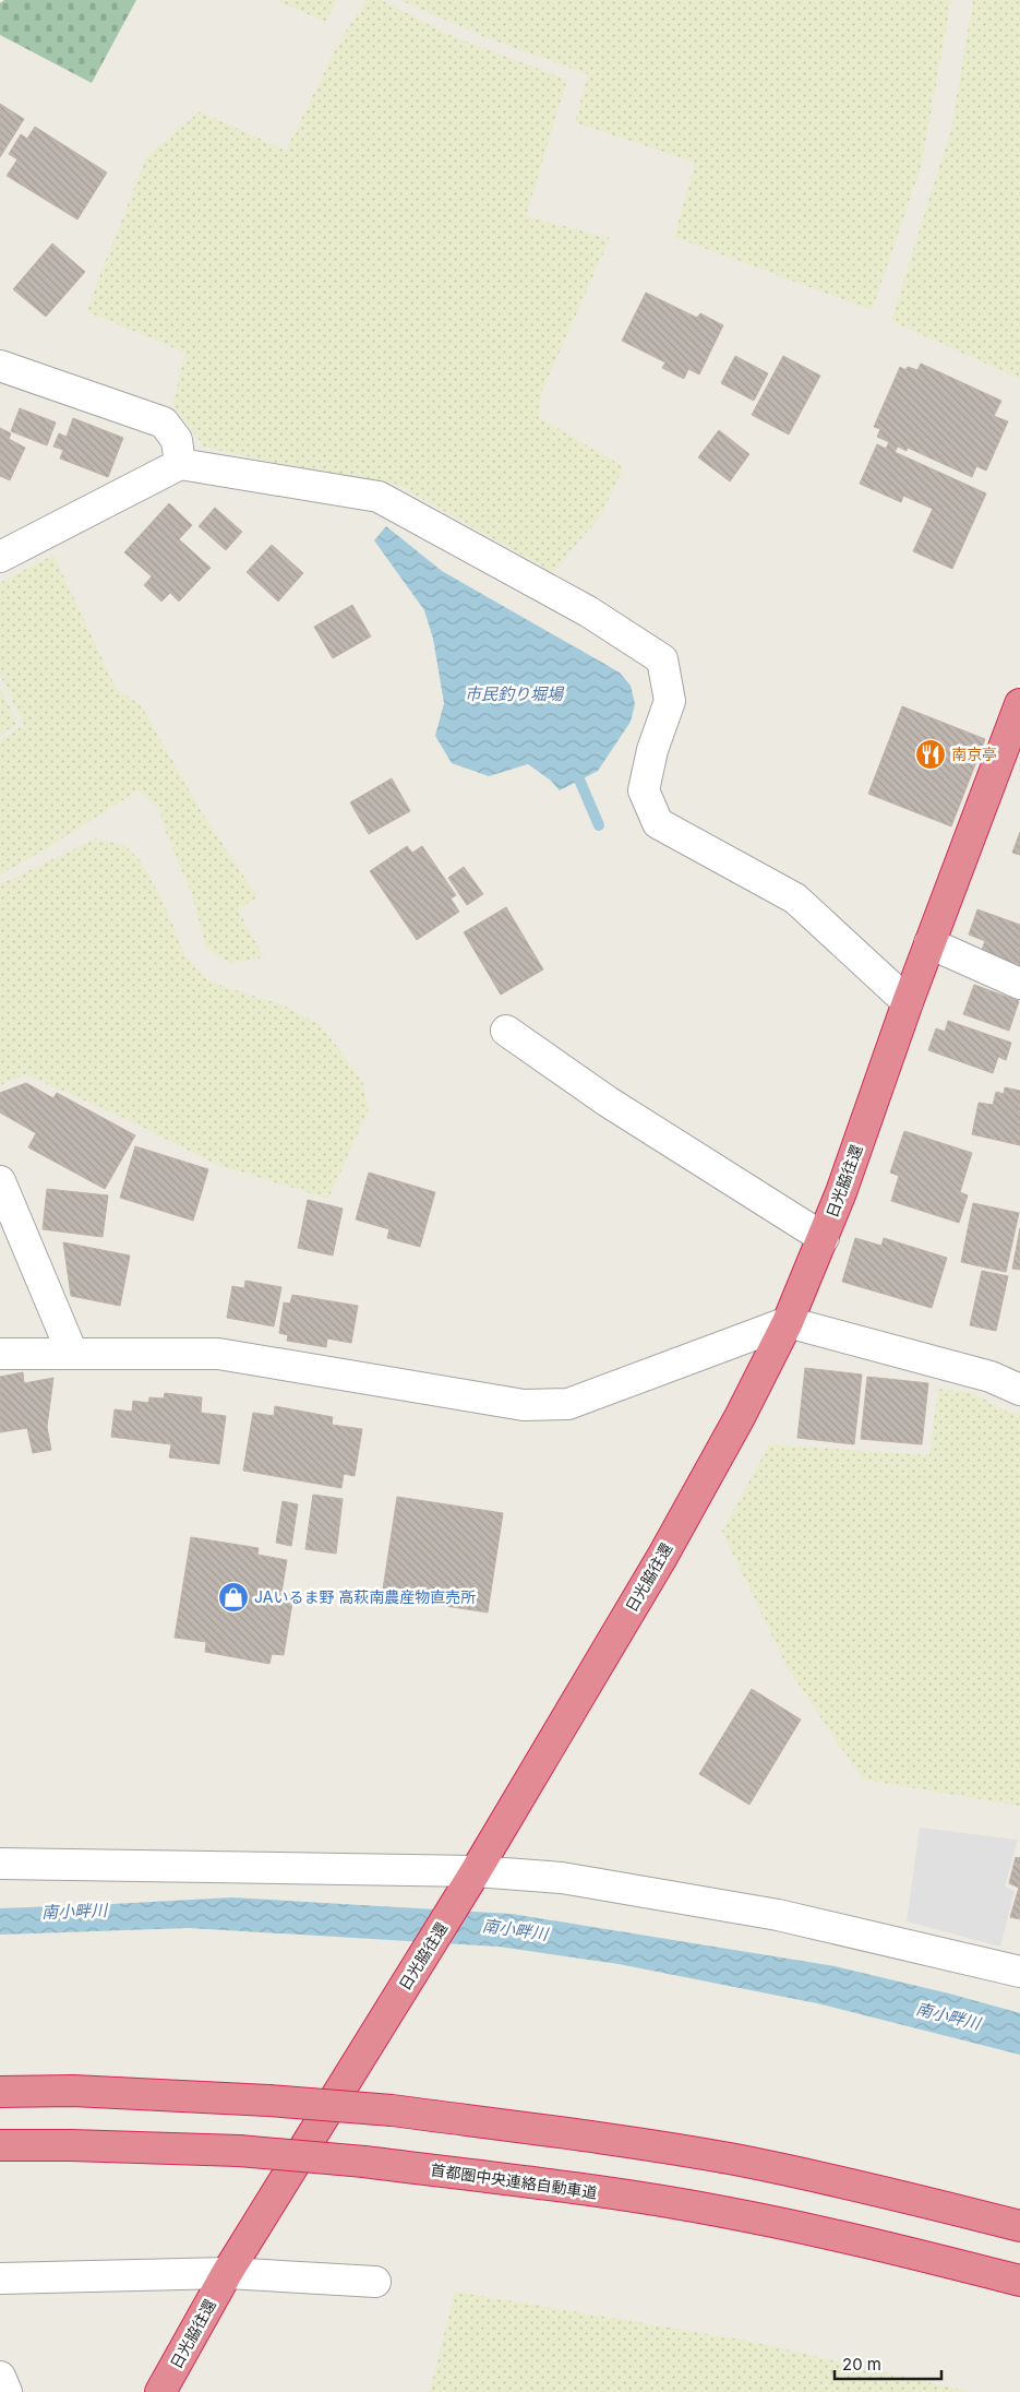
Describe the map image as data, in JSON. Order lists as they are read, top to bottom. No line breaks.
{"streets":{"highway":["日光脇往還","首都圏中央連絡自動車道"]},"water":["市民釣り堀場","南小畔川"],"places":{"restaurant":["南京亭"],"shop":["JAいるま野 高萩南農産物直売所"]},"scale_bar":"20 m"}
